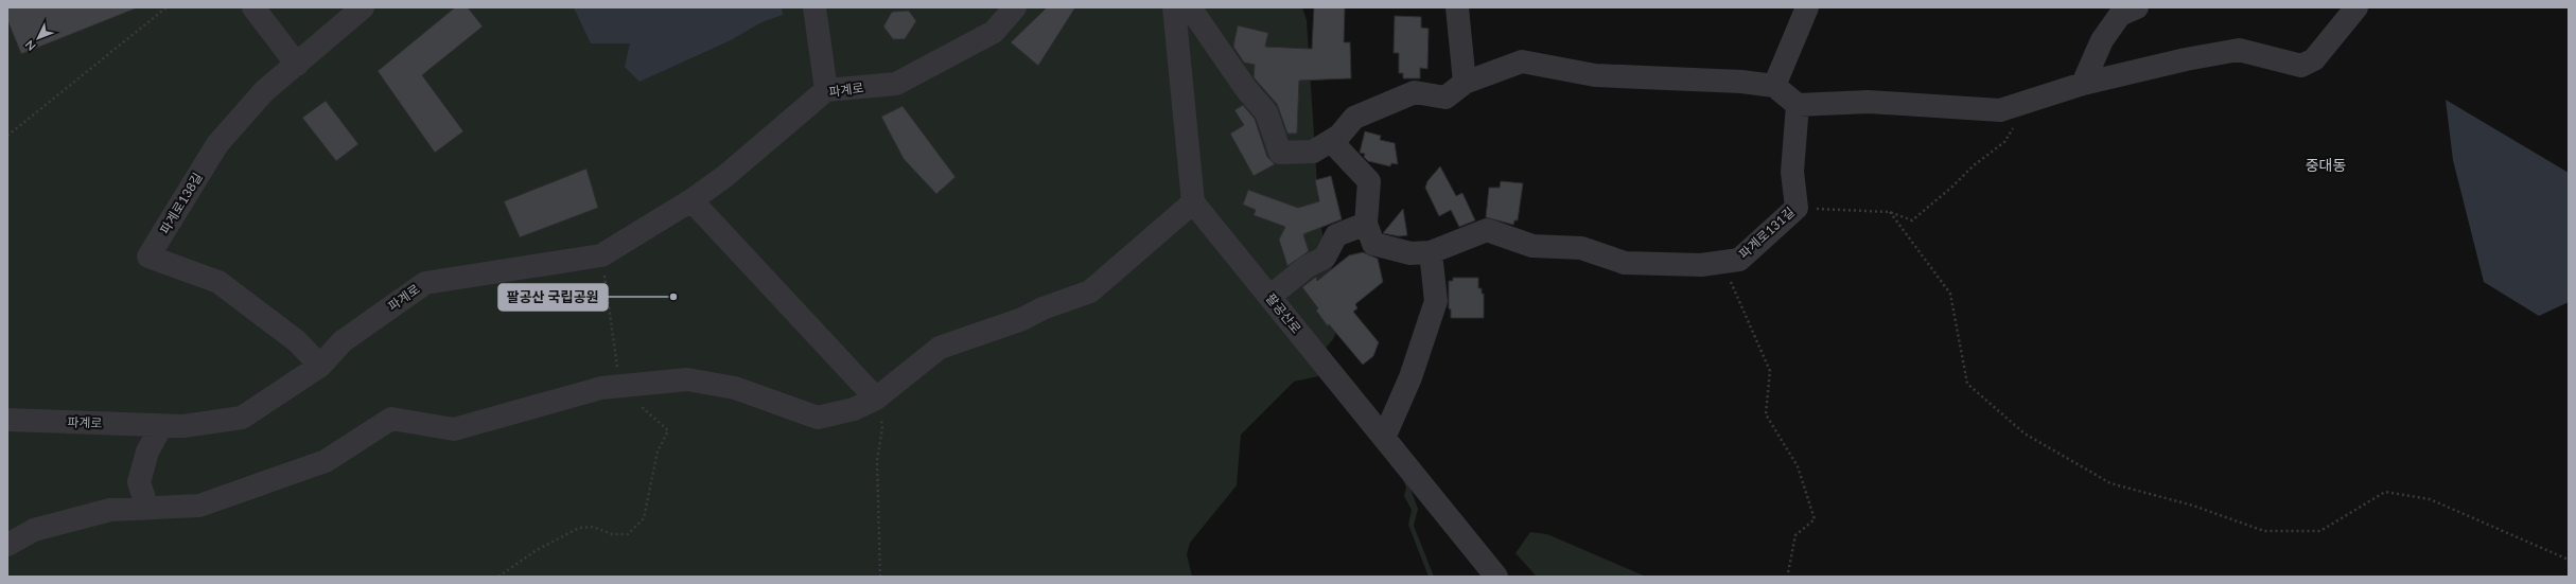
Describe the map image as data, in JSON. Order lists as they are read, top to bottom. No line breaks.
{"streets":{"street":["파계로","파계로138길","파계로131길","팔공산로"]},"crossings":[["파계로","파계로138길"]],"districts":["중대동"],"places":["팔공산 국립공원"],"north":"bottom left"}
